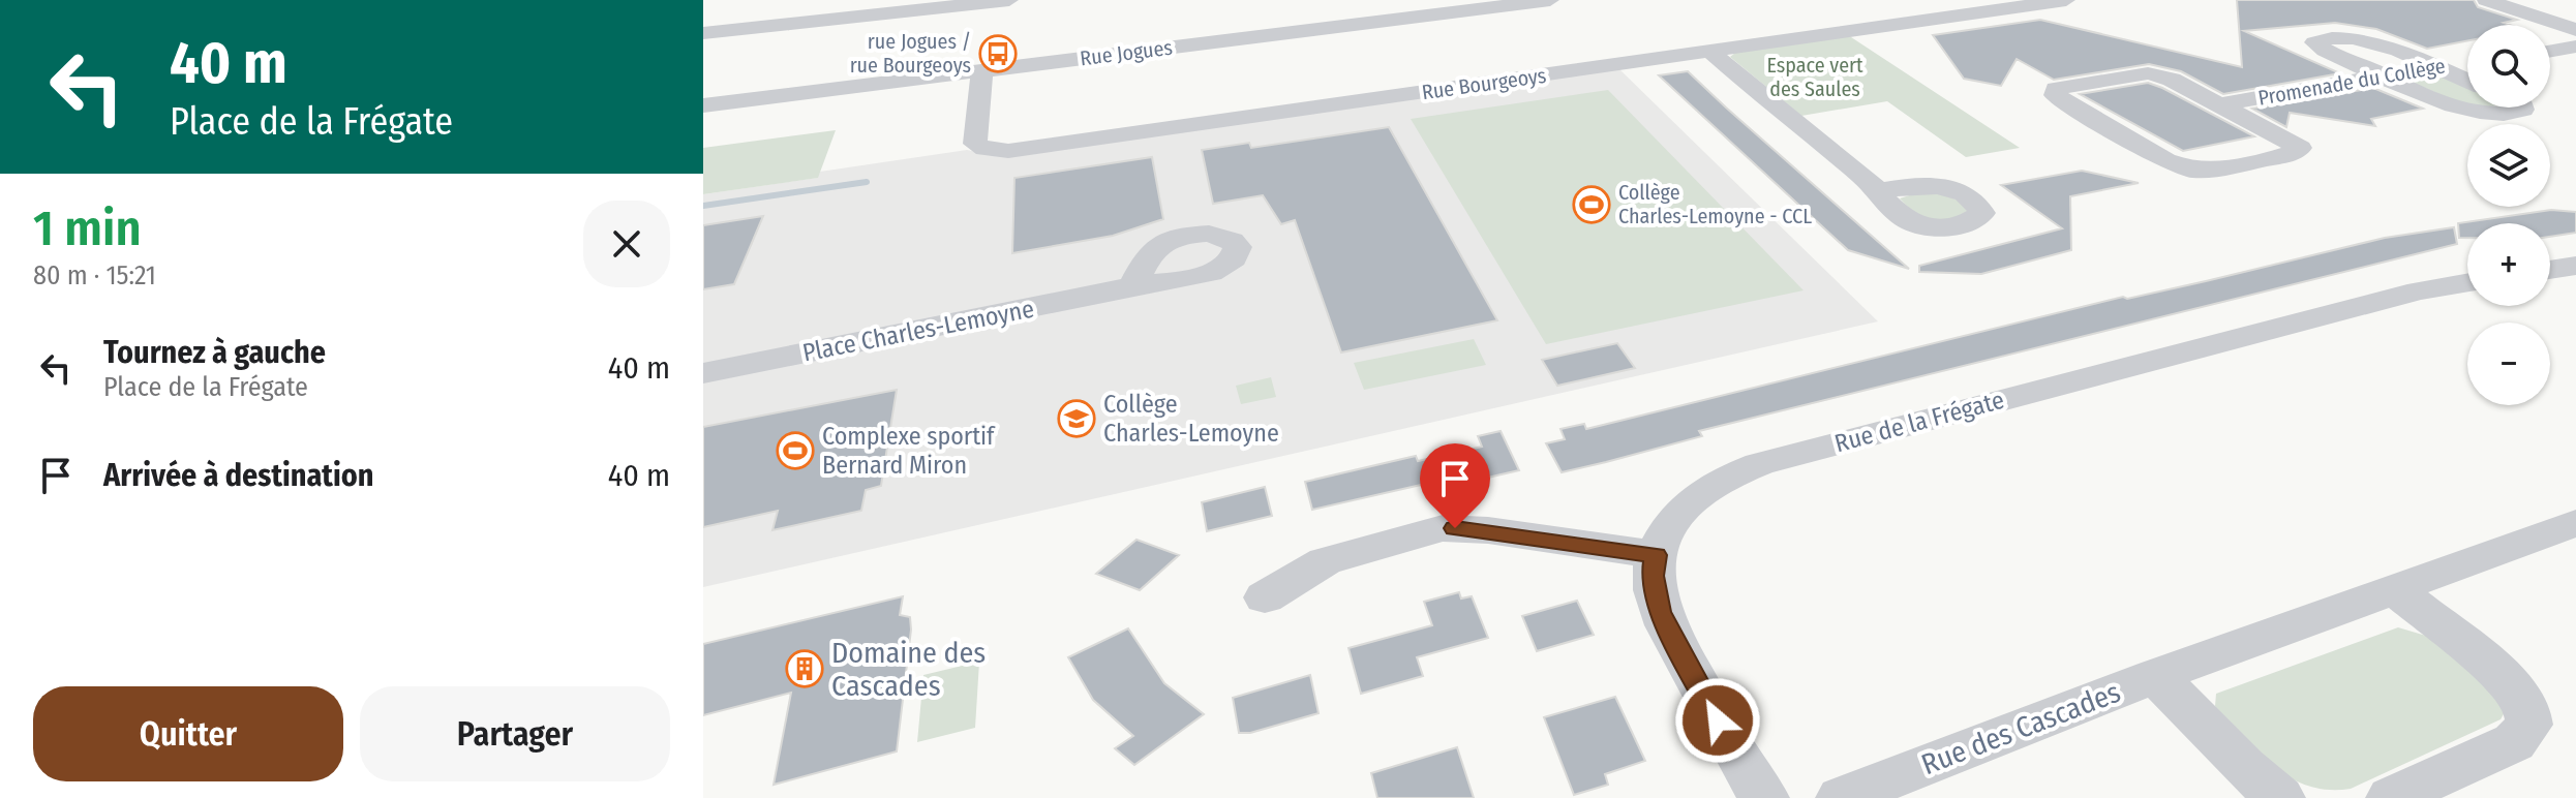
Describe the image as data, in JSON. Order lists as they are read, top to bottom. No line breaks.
{"streets":{"street":["Rue Jogues","Promenade du Collège","Rue Bourgeoys","Place Charles-Lemoyne","Rue de la Frégate","Rue des Cascades"]},"crossings":[["Rue Jogues","Rue Bourgeoys"]],"parks":["Espace vert des Saules"],"places":{"bus stop":["rue Jogues / rue Bourgeoys"],"sports":["Collège Charles-Lemoyne - CCL","Complexe sportif Bernard Miron"],"school or university":["Collège Charles-Lemoyne"],"building":["Domaine des Cascades"]},"page":{"turn":["40 m","Place de la Frégate"],"map_buttons":["+","−"],"heading":["1 min","80 m · 15:21"],"list":[{"name":"Tournez à gauche","note":"Place de la Frégate","value":"40 m"},{"name":"Arrivée à destination","value":"40 m"}],"buttons":["Quitter","Partager"]}}
